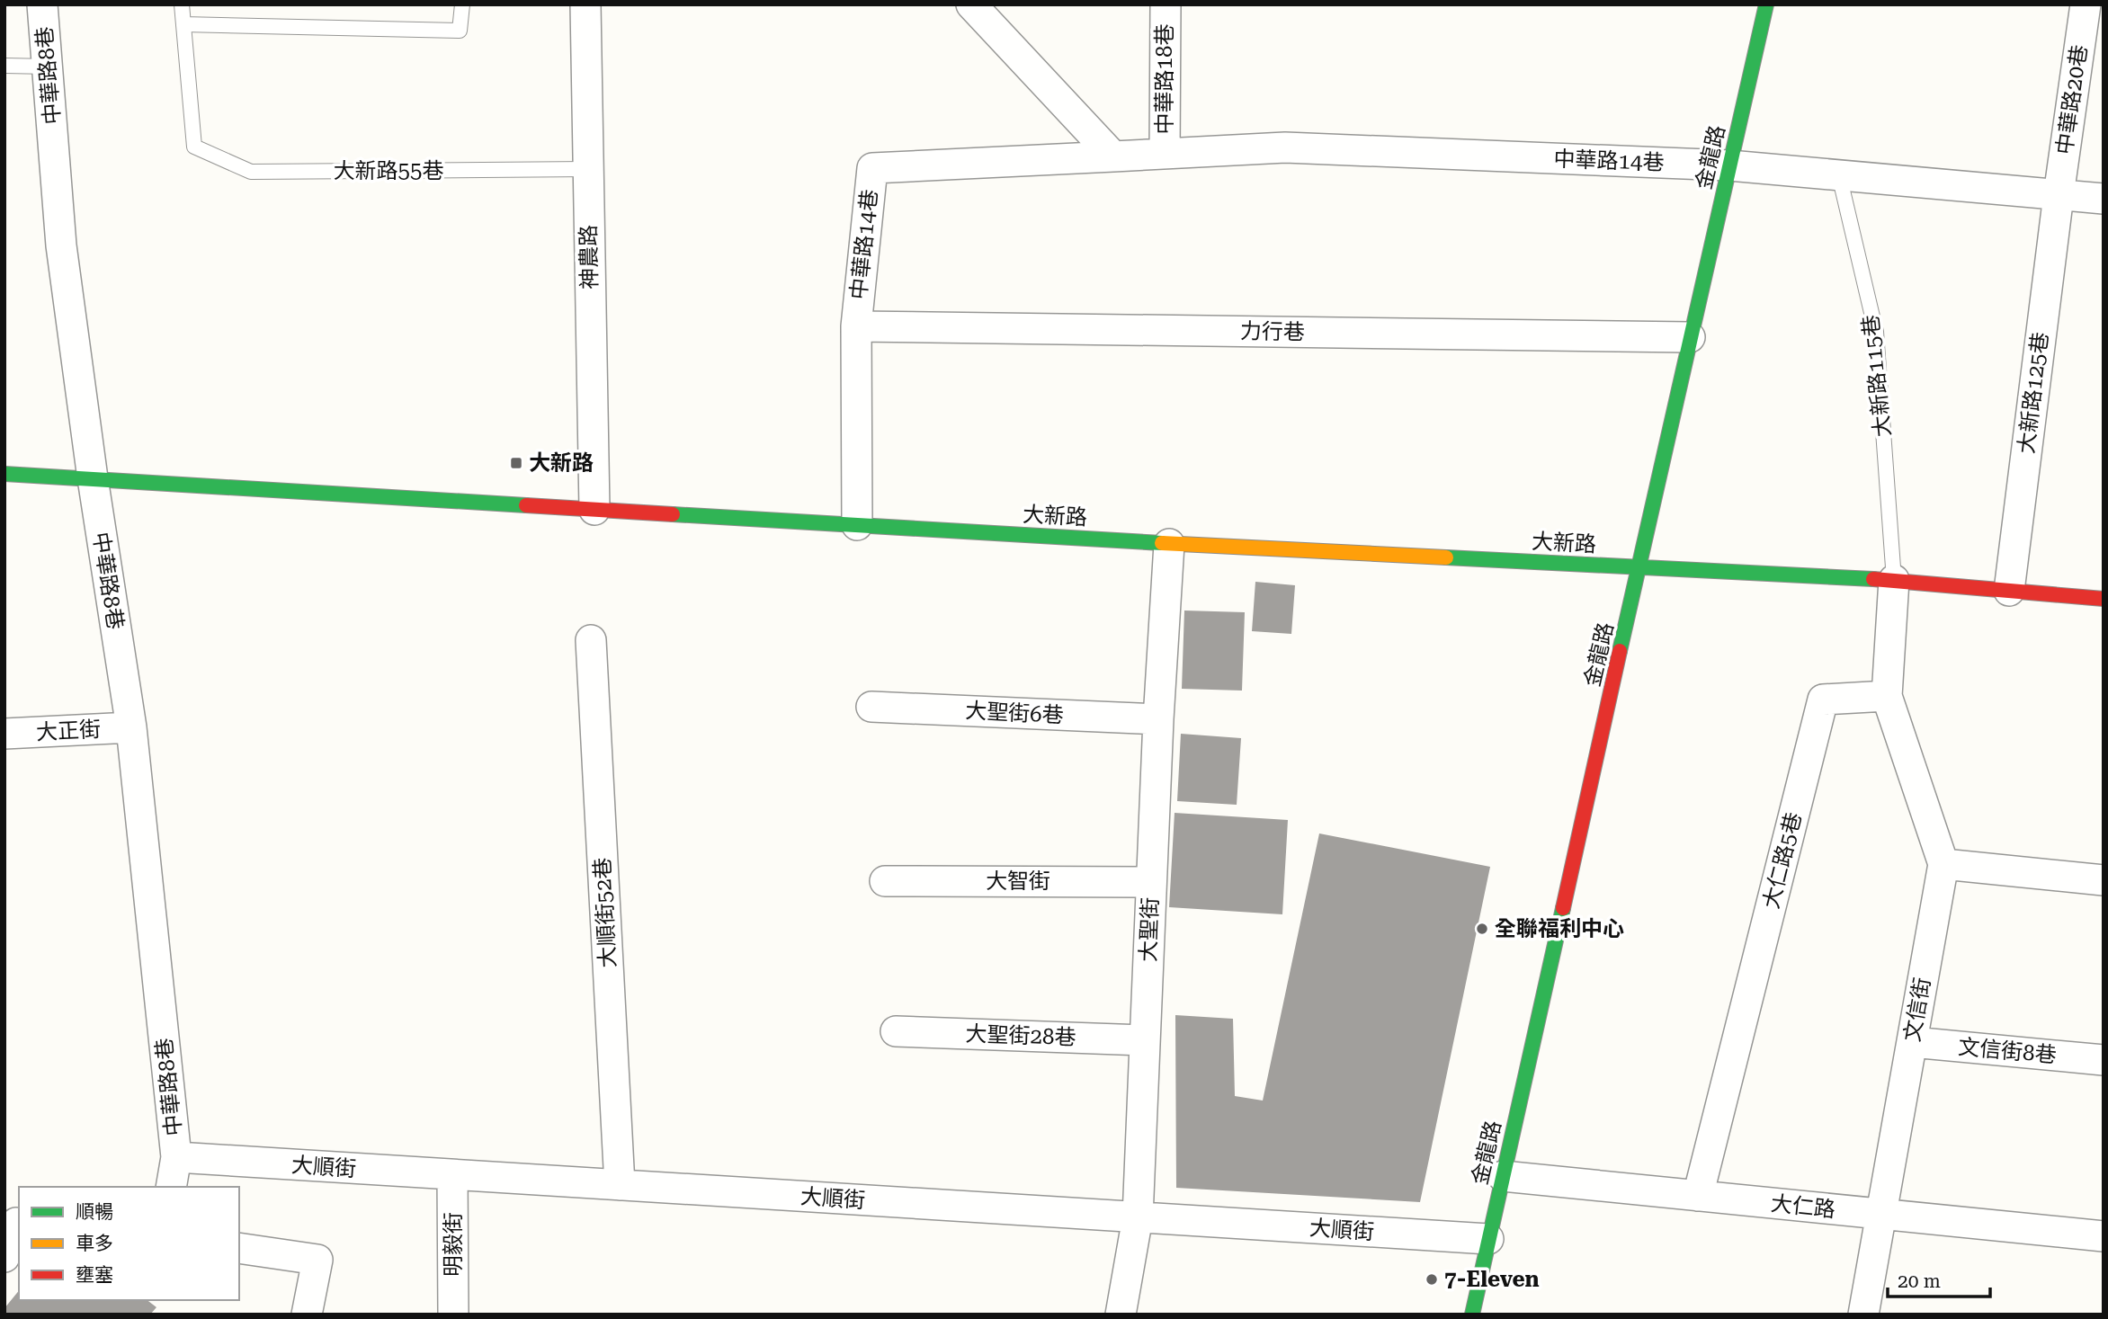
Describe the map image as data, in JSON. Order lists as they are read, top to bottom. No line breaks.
{"streets":{"street":["中華路8巷","中華路18巷","中華路20巷","金龍路","中華路14巷","神農路","力行巷","大新路125巷","大新路","大聖街6巷","大正街","大仁路5巷","大智街","大順街52巷","大聖街","文信街","大聖街28巷","文信街8巷","大順街","大仁路","明毅街"],"lane":["大新路55巷","大新路115巷"]},"crossings":[["中華路8巷","大新路"],["中華路8巷","大正街"],["中華路8巷","大順街"],["中華路18巷","中華路14巷"],["中華路20巷","中華路14巷"],["中華路20巷","大新路125巷"],["金龍路","中華路14巷"],["金龍路","力行巷"],["金龍路","大新路"],["金龍路","大順街"],["金龍路","大仁路"],["中華路14巷","力行巷"],["中華路14巷","大新路115巷"],["中華路14巷","大新路125巷"],["中華路14巷","大新路"],["大新路55巷","神農路"],["神農路","大新路"],["大新路115巷","大新路"],["大新路125巷","大新路"],["大新路","大聖街"],["大聖街6巷","大聖街"],["大仁路5巷","大仁路"],["大智街","大聖街"],["大順街52巷","大順街"],["大聖街","大聖街28巷"],["大聖街","大順街"],["文信街","文信街8巷"],["文信街","大仁路"],["大順街","明毅街"]],"places":{"transit":["大新路"],"other":["全聯福利中心","7-Eleven"]},"legend":["順暢","車多","壅塞"],"scale_bar":"20 m"}
